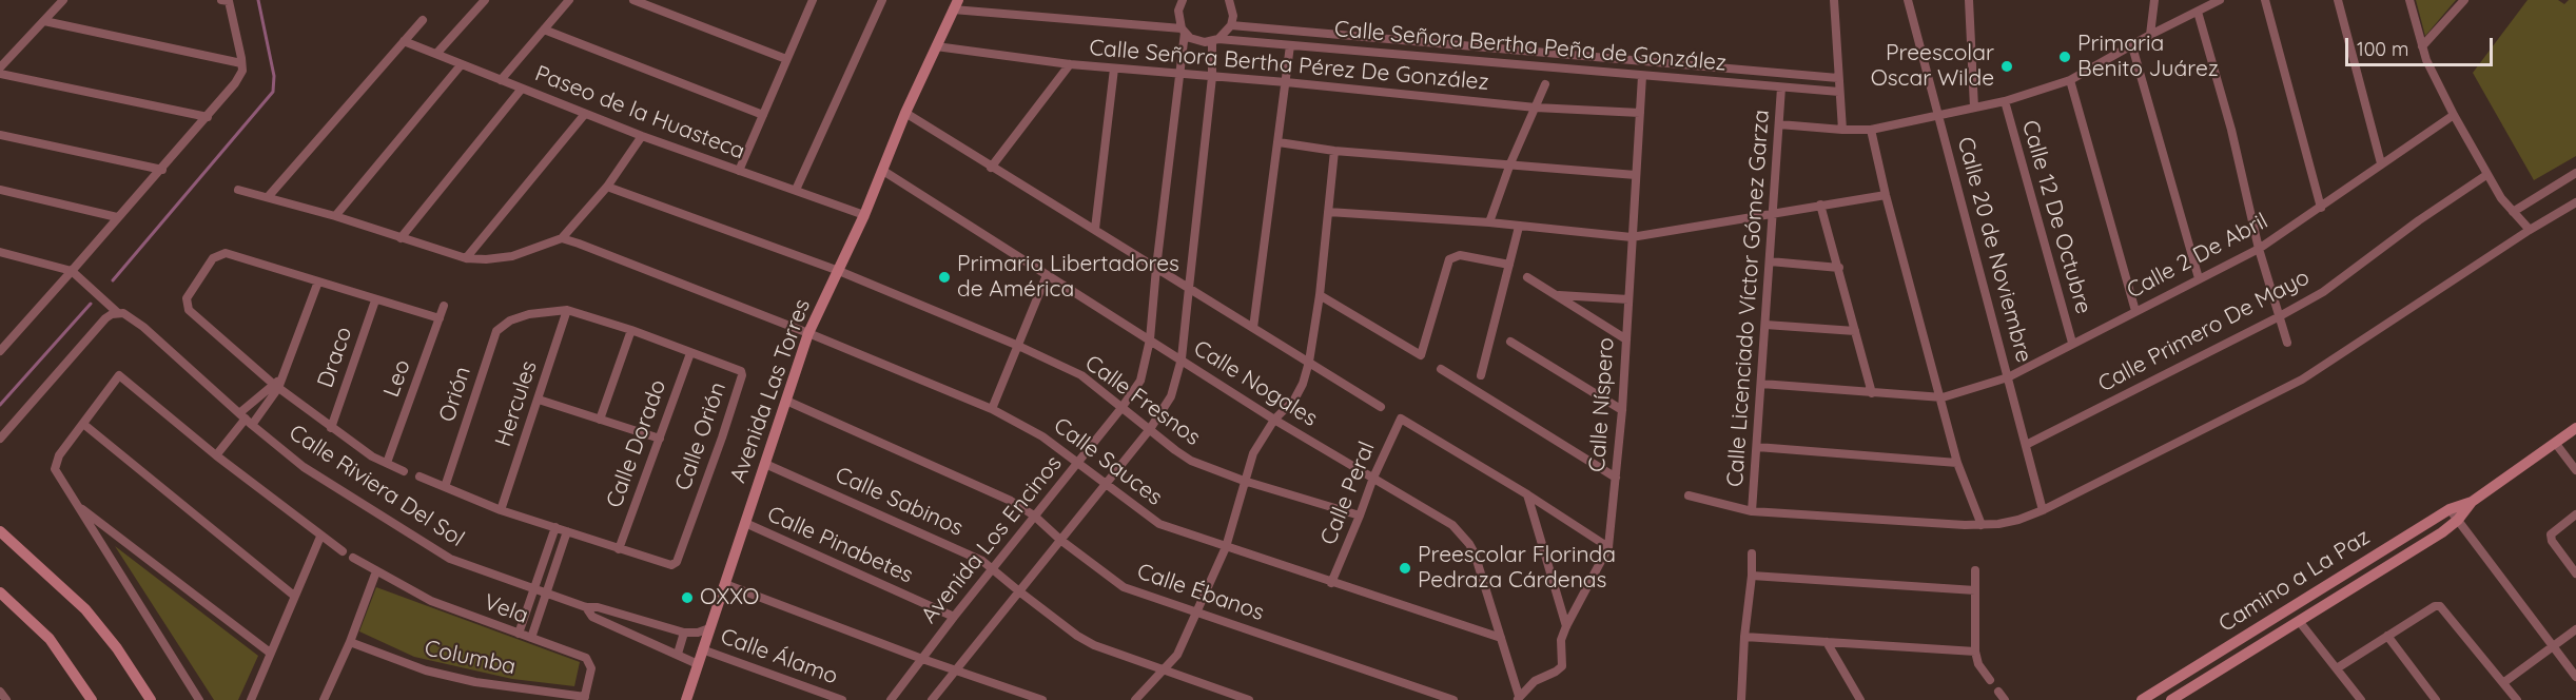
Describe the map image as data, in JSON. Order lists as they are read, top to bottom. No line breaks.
{"streets":{"street":["Calle Señora Bertha Peña de González","Calle Señora Bertha Pérez De González","Paseo de la Huasteca","Calle 12 De Octubre","Calle 20 de Noviembre","Calle 2 De Abril","Calle Licenciado Víctor Gómez Garza","Calle Primero De Mayo","Draco","Leo","Calle Nogales","Avenida Las Torres","Orión","Calle Fresnos","Hercules","Calle Níspero","Calle Orión","Calle Dorado","Calle Sauces","Calle Riviera Del Sol","Calle Peral","Calle Sabinos","Avenida Los Encinos","Calle Pinabetes","Camino a La Paz","Calle Ébanos","Vela","Calle Álamo","Columba"]},"crossings":[["Calle Señora Bertha Peña de González","Calle Licenciado Víctor Gómez Garza"],["Calle Señora Bertha Peña de González","Calle Níspero"],["Calle Señora Bertha Peña de González","Avenida Los Encinos"],["Calle Señora Bertha Pérez De González","Avenida Las Torres"],["Calle Señora Bertha Pérez De González","Calle Níspero"],["Calle Señora Bertha Pérez De González","Avenida Los Encinos"],["Paseo de la Huasteca","Avenida Las Torres"],["Calle 12 De Octubre","Calle 2 De Abril"],["Calle 20 de Noviembre","Calle 2 De Abril"],["Calle 20 de Noviembre","Calle Primero De Mayo"],["Calle Nogales","Avenida Las Torres"],["Calle Nogales","Calle Níspero"],["Calle Nogales","Calle Sauces"],["Calle Nogales","Calle Peral"],["Calle Nogales","Avenida Los Encinos"],["Avenida Las Torres","Calle Fresnos"],["Avenida Las Torres","Calle Sauces"],["Avenida Las Torres","Calle Riviera Del Sol"],["Avenida Las Torres","Calle Sabinos"],["Avenida Las Torres","Calle Pinabetes"],["Avenida Las Torres","Calle Ébanos"],["Avenida Las Torres","Calle Álamo"],["Orión","Calle Orión"],["Calle Fresnos","Calle Peral"],["Calle Fresnos","Avenida Los Encinos"],["Hercules","Calle Orión"],["Calle Orión","Calle Dorado"],["Calle Sauces","Calle Peral"],["Calle Sauces","Avenida Los Encinos"],["Calle Sabinos","Avenida Los Encinos"],["Avenida Los Encinos","Calle Pinabetes"],["Avenida Los Encinos","Calle Ébanos"],["Vela","Columba"]],"places":["Primaria Benito Juárez","Preescolar Oscar Wilde","Primaria Libertadores de América","Preescolar Florinda Pedraza Cárdenas","OXXO"],"scale_bar":"100 m"}
